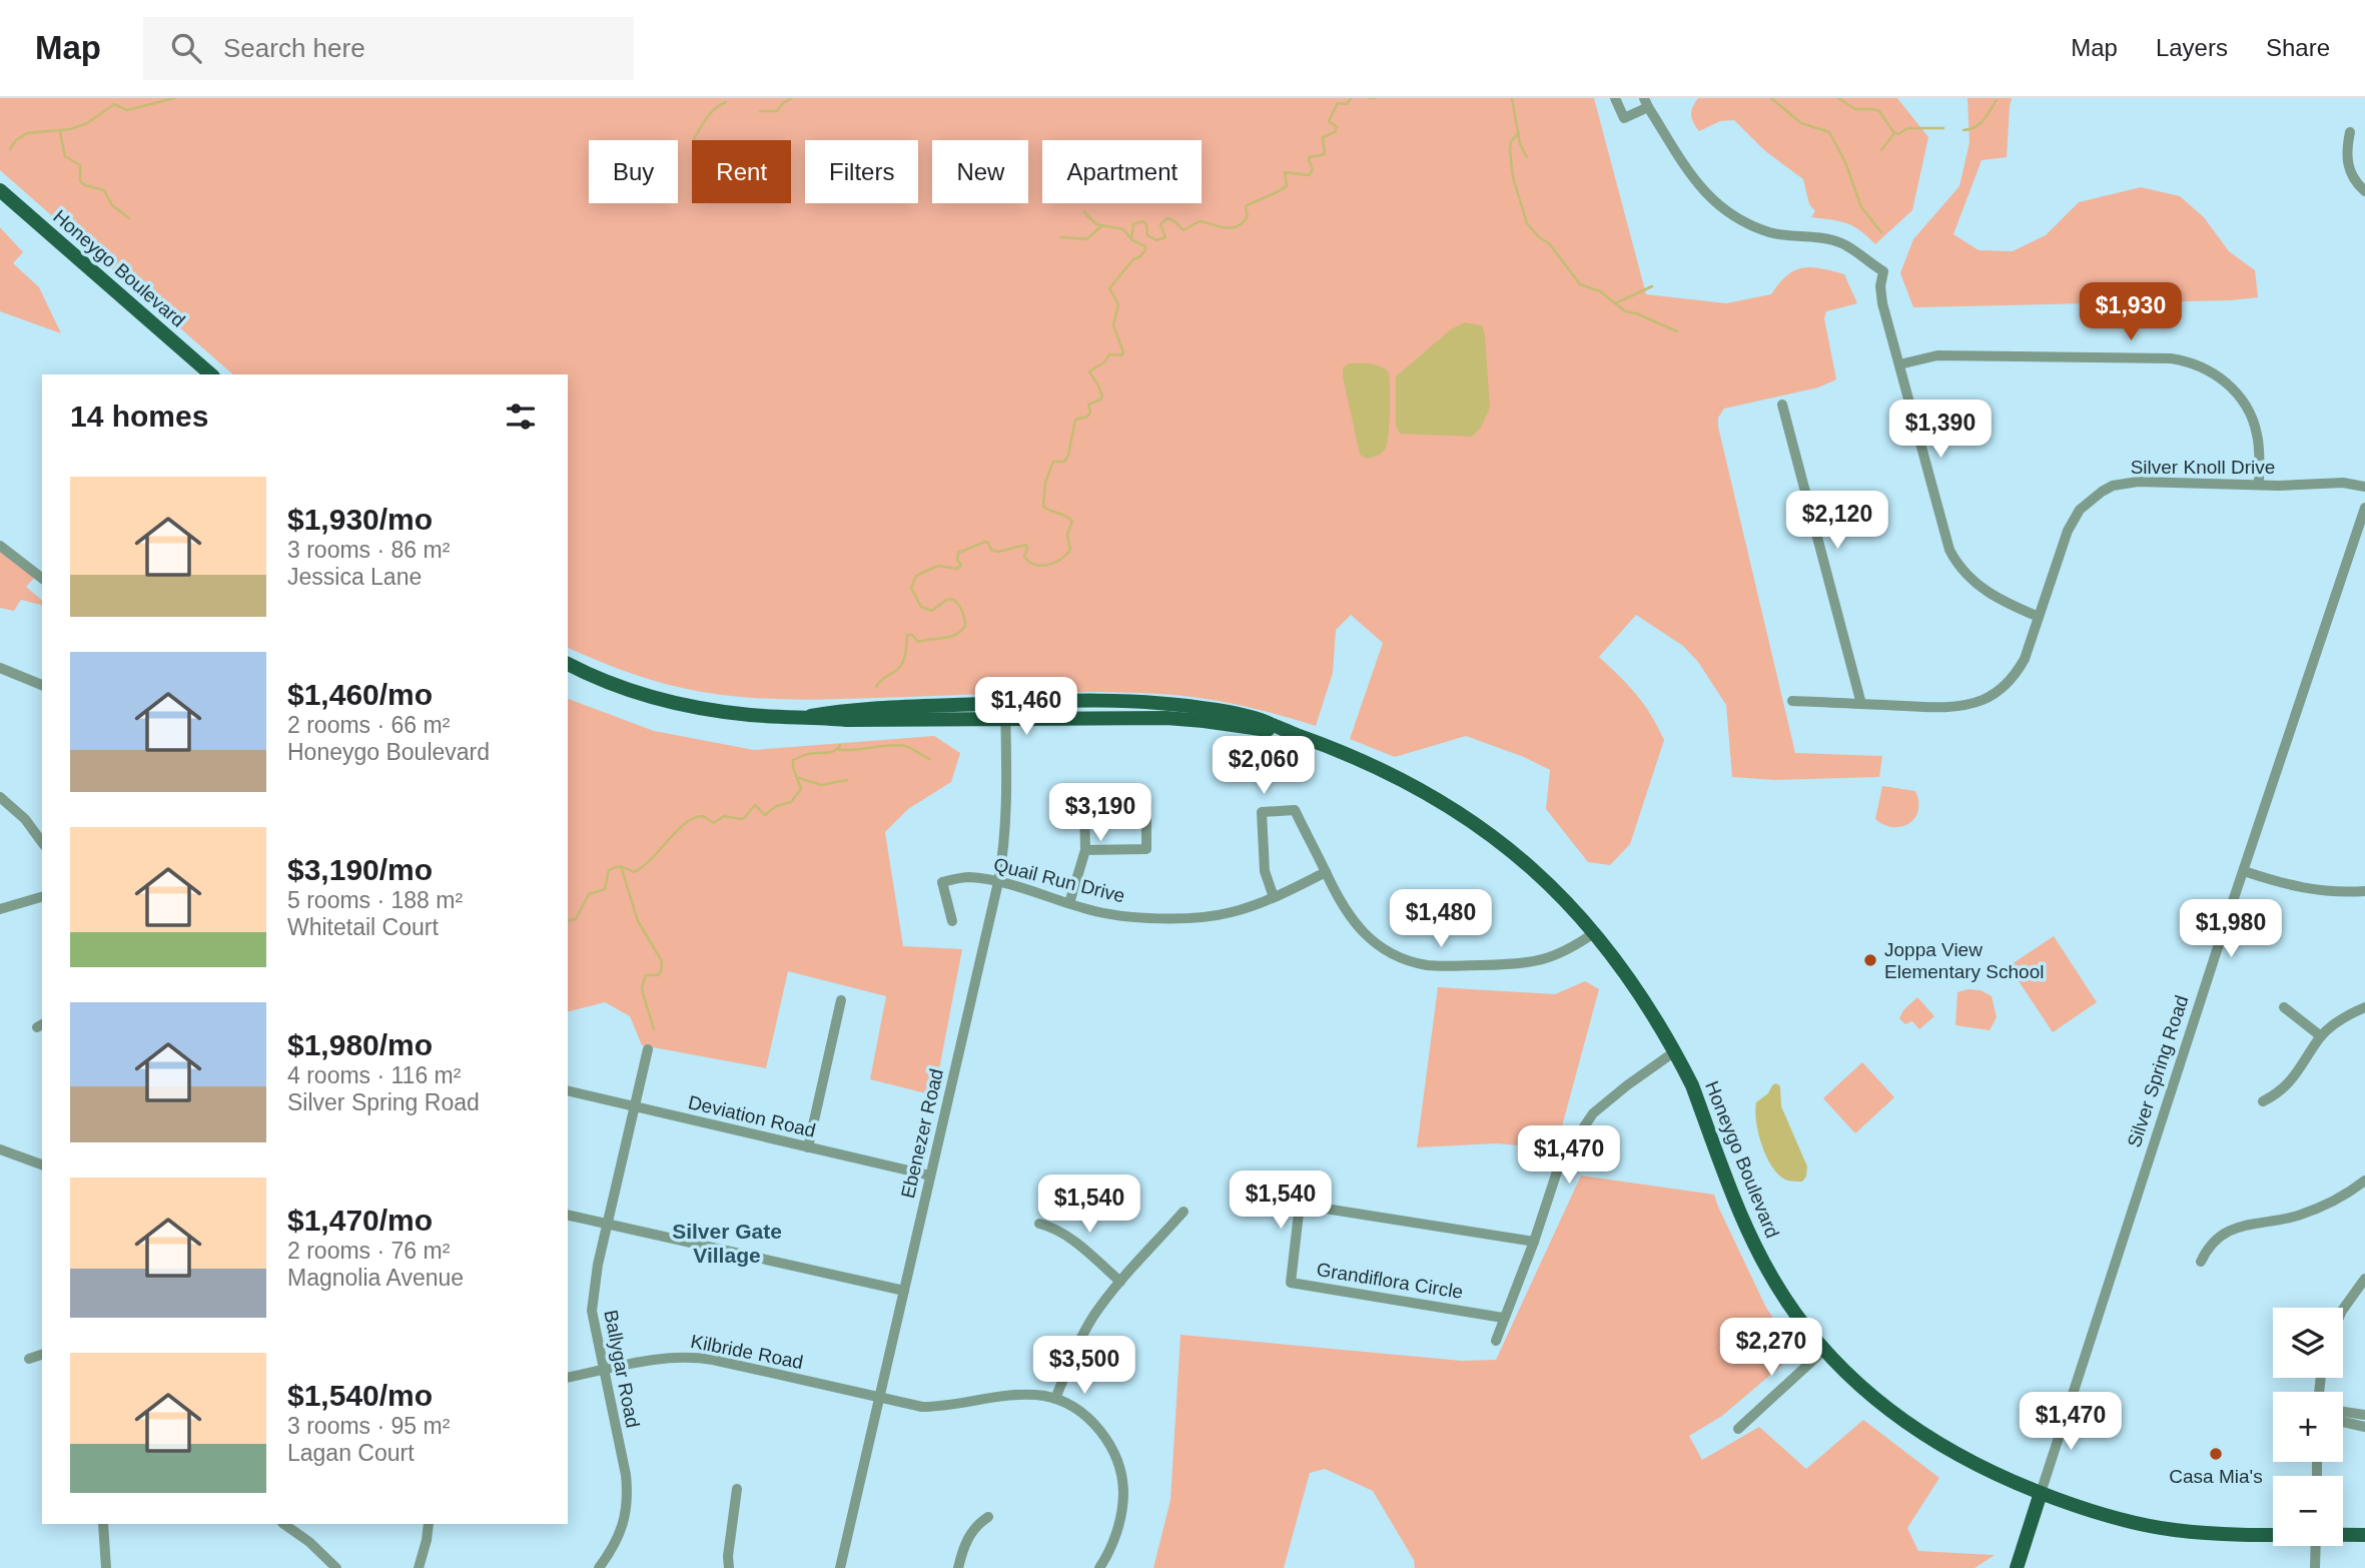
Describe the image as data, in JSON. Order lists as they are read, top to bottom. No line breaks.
{"streets":{"main road":["Honeygo Boulevard","Silver Spring Road"],"street":["Silver Knoll Drive","Quail Run Drive","Deviation Road","Ebenezer Road","Grandiflora Circle","Kilbride Road","Ballygar Road"]},"crossings":[["Honeygo Boulevard","Silver Spring Road"],["Honeygo Boulevard","Ebenezer Road"],["Quail Run Drive","Ebenezer Road"],["Deviation Road","Ebenezer Road"],["Deviation Road","Ballygar Road"],["Ebenezer Road","Kilbride Road"],["Kilbride Road","Ballygar Road"]],"districts":["Silver Gate Village"],"places":["Joppa View Elementary School","Casa Mia's"],"page":{"header":"Map","search":"Search here","nav":["Map","Layers","Share"],"chip":["Buy","Rent","Filters","New","Apartment"],"price":["$1,930","$1,390","$2,120","$1,460","$2,060","$3,190","$1,480","$1,980","$1,470","$1,540","$1,540","$2,270","$3,500","$1,470"],"heading":"14 homes","list":[{"name":"$1,930/mo","note":"3 rooms · 86 m² · Jessica Lane"},{"name":"$1,460/mo","note":"2 rooms · 66 m² · Honeygo Boulevard"},{"name":"$3,190/mo","note":"5 rooms · 188 m² · Whitetail Court"},{"name":"$1,980/mo","note":"4 rooms · 116 m² · Silver Spring Road"},{"name":"$1,470/mo","note":"2 rooms · 76 m² · Magnolia Avenue"},{"name":"$1,540/mo","note":"3 rooms · 95 m² · Lagan Court"}],"map_buttons":["+","−"]}}
